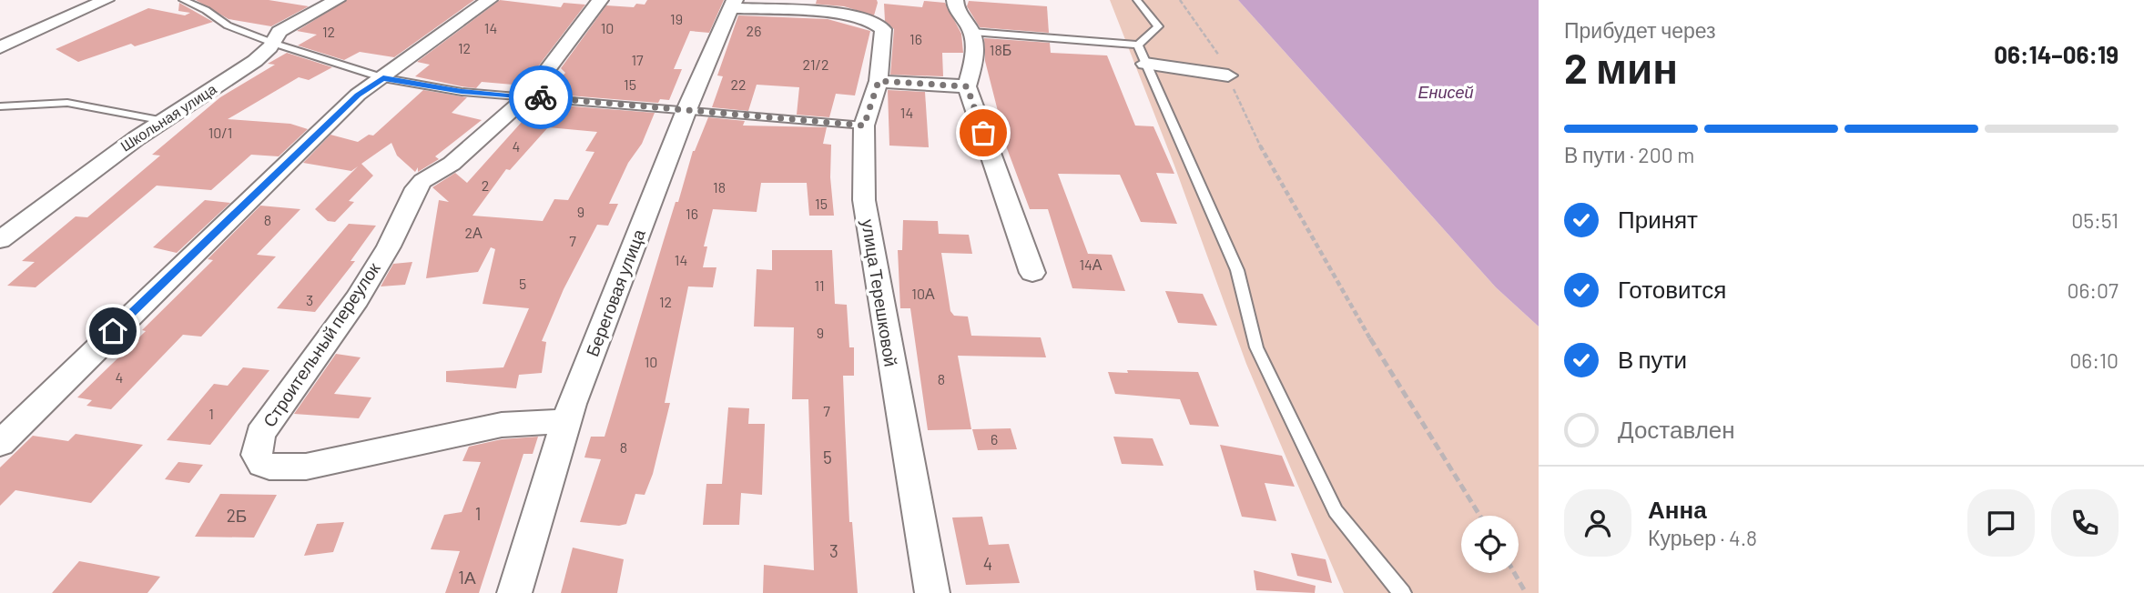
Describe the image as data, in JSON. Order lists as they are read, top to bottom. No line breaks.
{"streets":{"street":["Школьная улица","Береговая улица","улица Терешковой","Строительный переулок"]},"crossings":[["Береговая улица","улица Терешковой"],["Береговая улица","Строительный переулок"]],"water":["Енисей"],"house_numbers":["19","14","10","26","12","16","12","18Б","17","21/2","15","22","14","10/1","4","2","18","15","9","16","8","2А","7","14","14А","5","11","10А","3","12","9","10","4","8","7","1","6","8","5","1","2Б","3","4","1А"],"page":{"heading":["2 мин","Прибудет через","06:14–06:19"],"panel":["Анна","Курьер · 4.8"],"bar":"В пути · 200 m","list":[["Принят","05:51"],["Готовится","06:07"],["В пути","06:10"],"Доставлен"]}}
